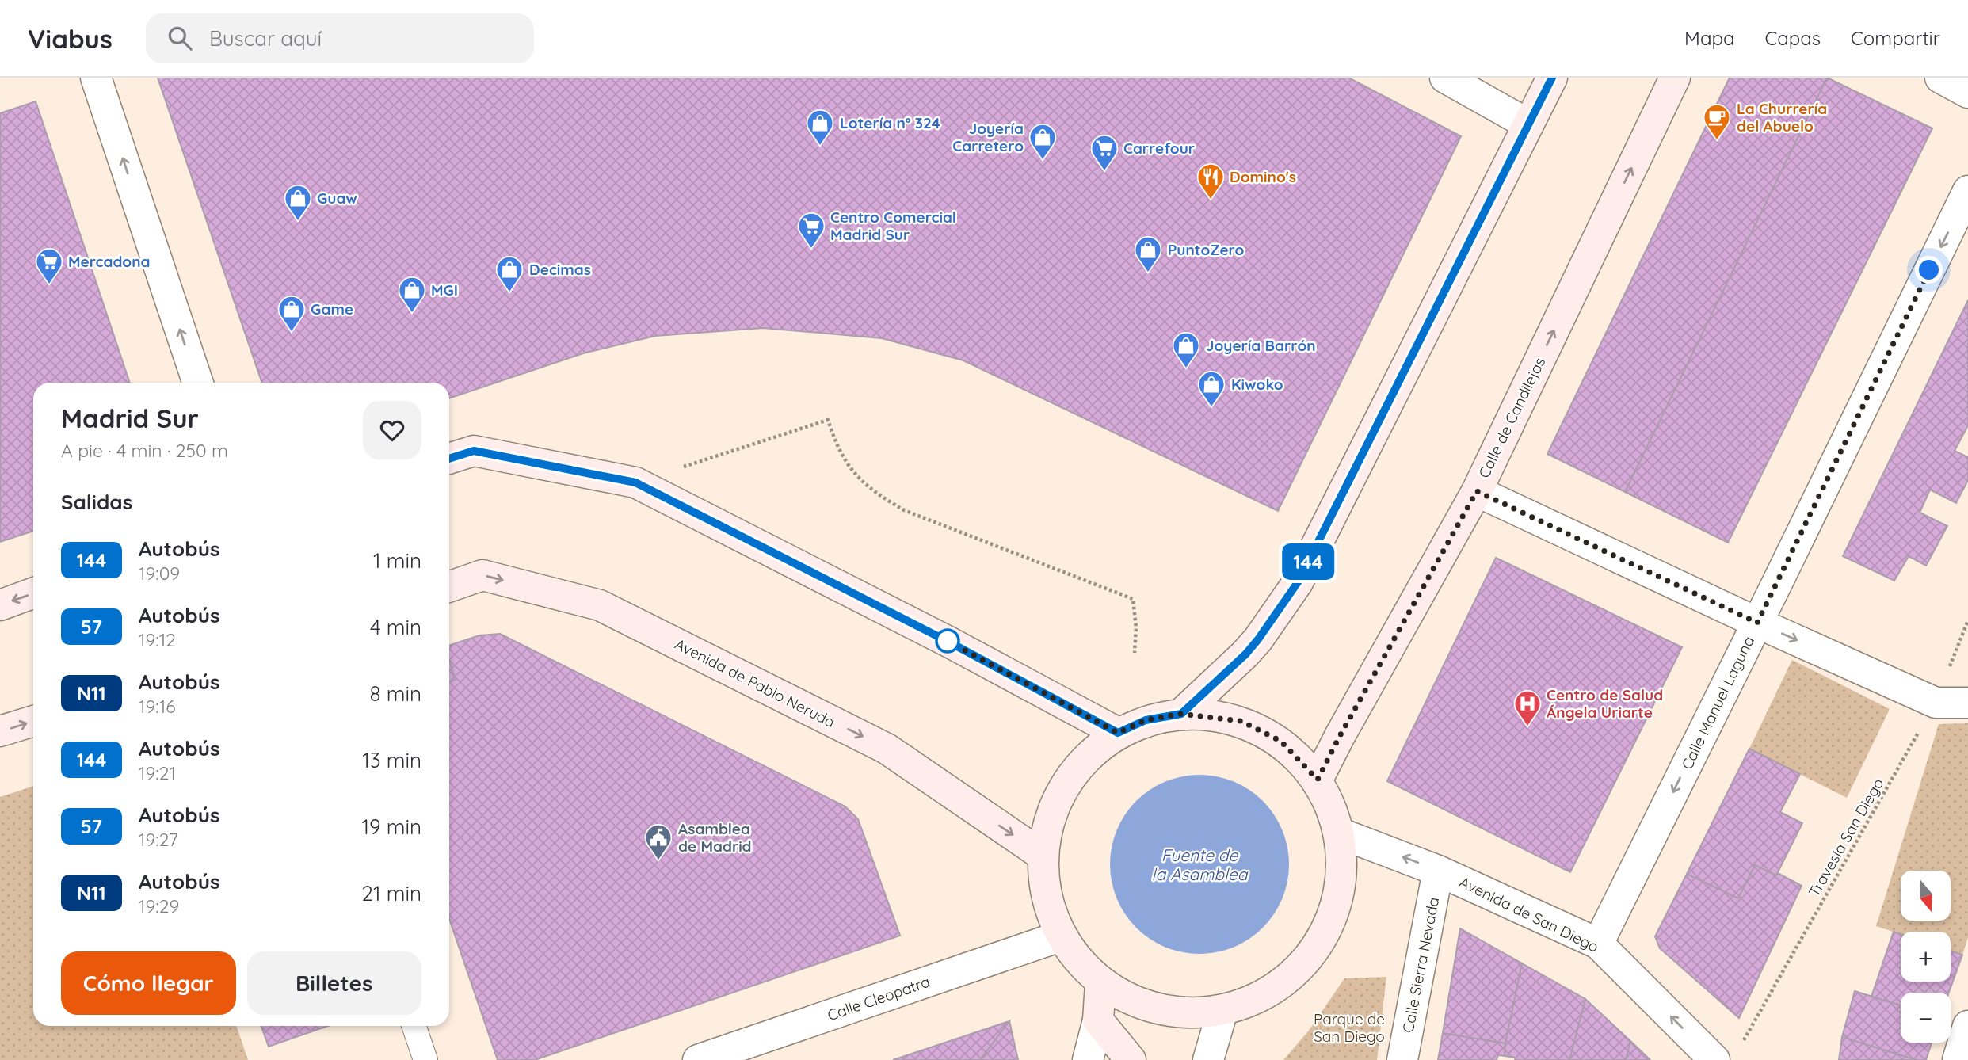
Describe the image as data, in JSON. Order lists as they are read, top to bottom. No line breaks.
{"streets":{"main road":["Calle de Candilejas","Avenida de Pablo Neruda"],"street":["Calle Manuel Laguna","Avenida de San Diego","Calle Sierra Nevada","Calle Cleopatra"],"path":["Travesía San Diego"]},"crossings":[["Calle Manuel Laguna","Avenida de San Diego"],["Avenida de San Diego","Calle Sierra Nevada"]],"one_way":["Calle Manuel Laguna","Avenida de San Diego"],"water":["Fuente de la Asamblea"],"parks":["Parque de San Diego"],"places":{"cafe":["La Churrería del Abuelo"],"shop":["Lotería nº 324","Joyería Carretero","Guaw","PuntoZero","Decimas","MGI","Game","Joyería Barrón","Kiwoko"],"supermarket":["Carrefour","Centro Comercial Madrid Sur","Mercadona"],"restaurant":["Domino's"],"hospital":["Centro de Salud Ángela Uriarte"],"public building":["Asamblea de Madrid"]},"lines":["bus line 144"],"north":"bottom","page":{"header":"Viabus","search":"Buscar aquí","nav":["Mapa","Capas","Compartir"],"on_map":"144","heading":[["Madrid Sur","A pie · 4 min · 250 m"],"Salidas"],"list":[{"mark":"144","name":"Autobús","note":"19:09","value":"1 min"},{"mark":"57","name":"Autobús","note":"19:12","value":"4 min"},{"mark":"N11","name":"Autobús","note":"19:16","value":"8 min"},{"mark":"144","name":"Autobús","note":"19:21","value":"13 min"},{"mark":"57","name":"Autobús","note":"19:27","value":"19 min"},{"mark":"N11","name":"Autobús","note":"19:29","value":"21 min"}],"map_buttons":["+","−"],"buttons":["Cómo llegar","Billetes"]}}
